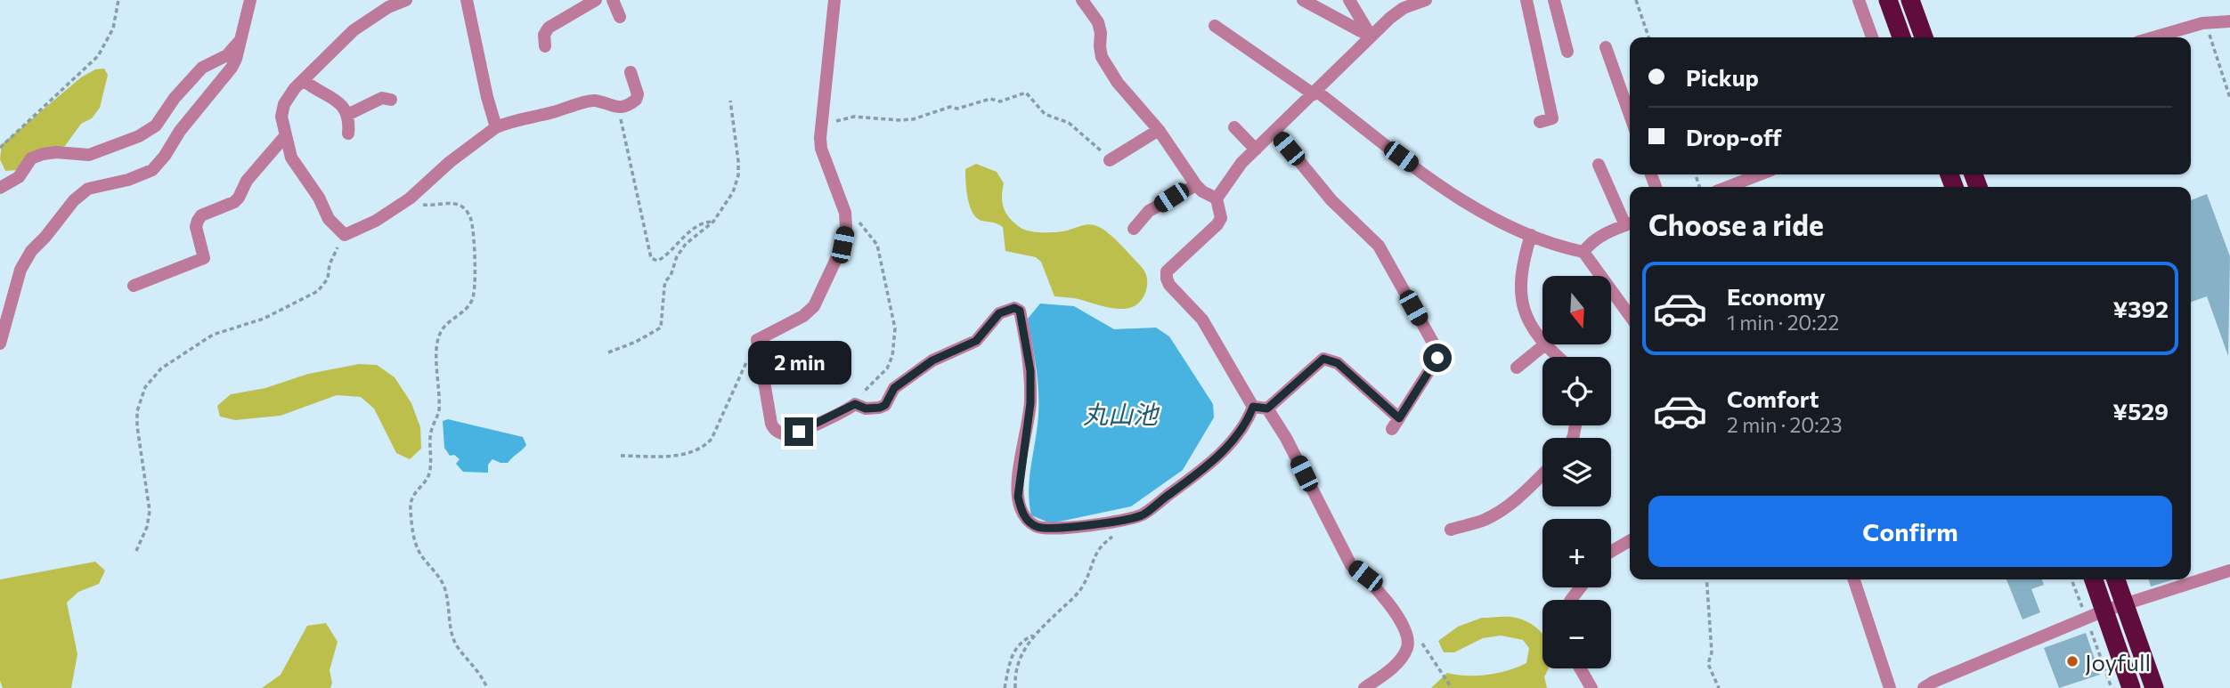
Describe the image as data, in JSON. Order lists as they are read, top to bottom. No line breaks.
{"water":["丸山池"],"places":["Joyfull"],"north":"bottom","page":{"banner":["Pickup","Drop-off"],"heading":"Choose a ride","list":[{"name":"Economy","note":"1 min · 20:22","value":"¥392"},{"name":"Comfort","note":"2 min · 20:23","value":"¥529"}],"map_buttons":["+","−"],"bubble":"2 min","buttons":"Confirm"}}
